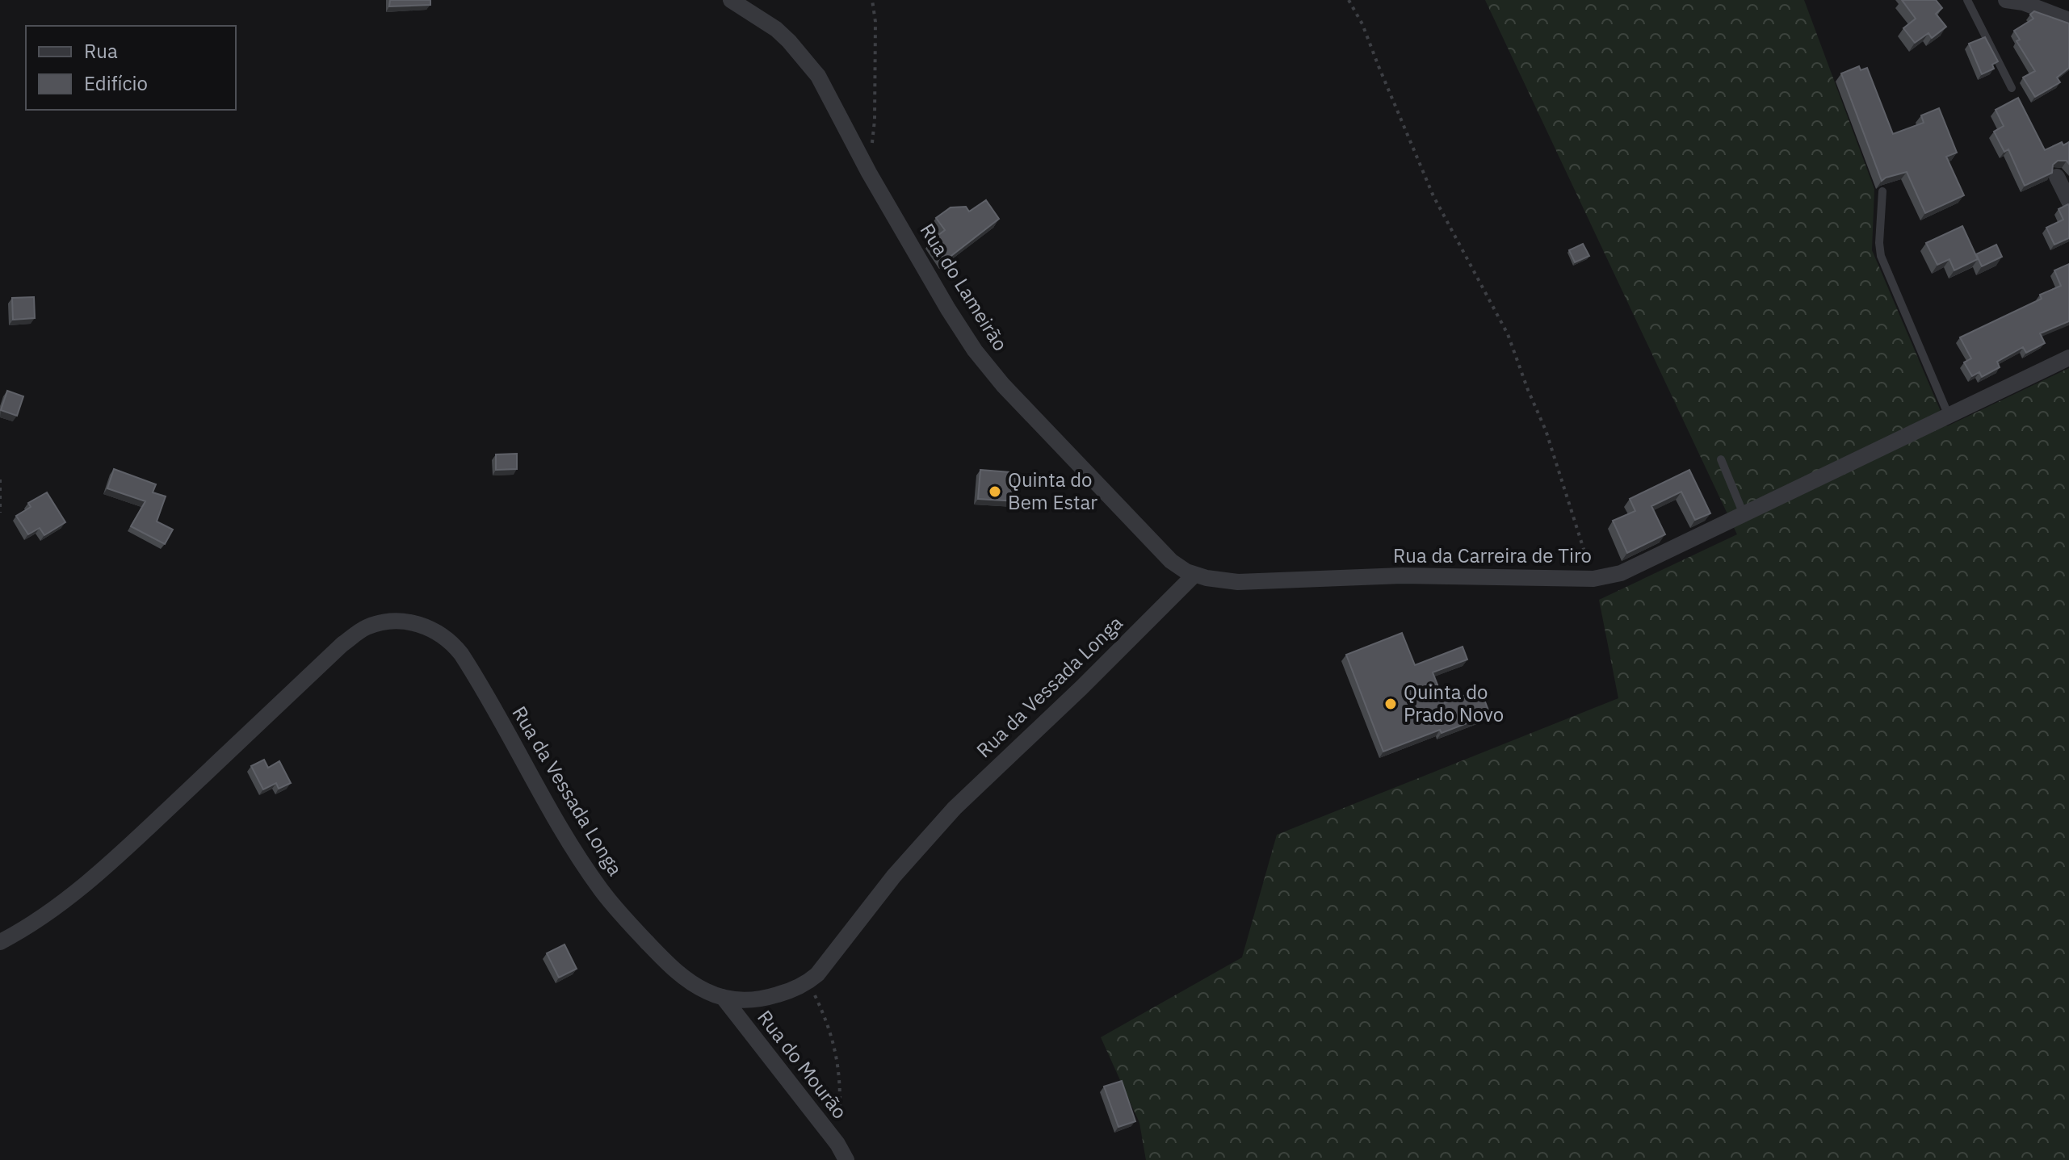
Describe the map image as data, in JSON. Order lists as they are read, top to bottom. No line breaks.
{"streets":{"street":["Rua do Lameirão","Rua da Carreira de Tiro","Rua da Vessada Longa","Rua do Mourão"]},"crossings":[["Rua do Lameirão","Rua da Carreira de Tiro"],["Rua do Lameirão","Rua da Vessada Longa"],["Rua da Carreira de Tiro","Rua da Vessada Longa"],["Rua da Vessada Longa","Rua do Mourão"]],"places":["Quinta do Bem Estar","Quinta do Prado Novo"],"legend":["Rua","Edifício"]}
